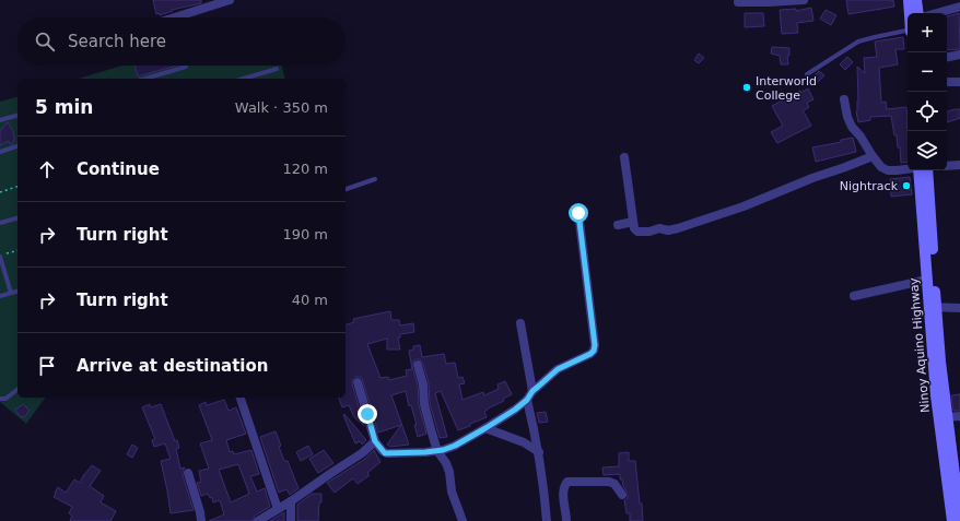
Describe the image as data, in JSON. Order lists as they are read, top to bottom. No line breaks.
{"streets":{"main road":["Ninoy Aquino Highway"]},"places":["Interworld College","Nightrack"],"page":{"map_buttons":["+","−"],"search":"Search here","heading":["5 min","Walk · 350 m"],"list":[["Continue","120 m"],["Turn right","190 m"],["Turn right","40 m"],"Arrive at destination"]}}
